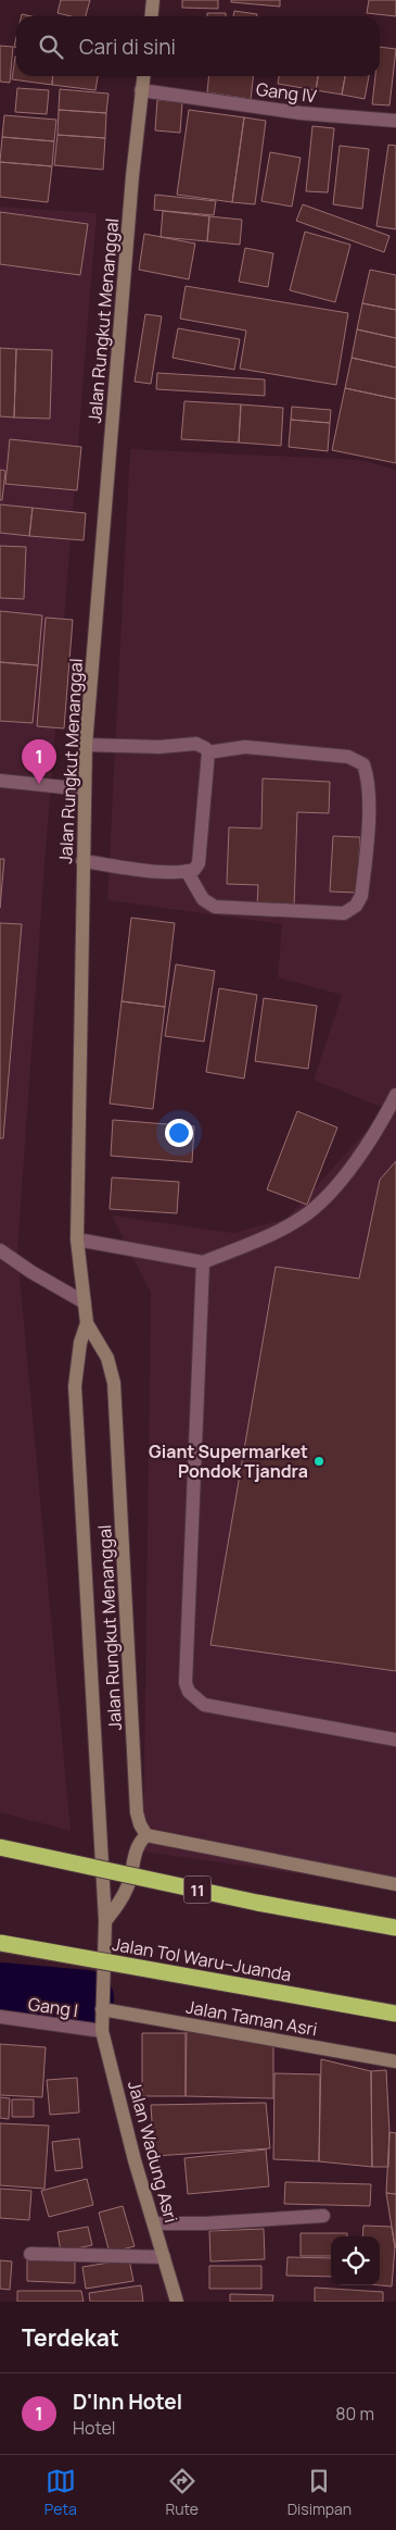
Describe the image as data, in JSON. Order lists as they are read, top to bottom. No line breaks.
{"streets":{"highway":["11","Jalan Tol Waru–Juanda"],"main road":["Jalan Rungkut Menanggal","Jalan Taman Asri","Jalan Wadung Asri"],"street":["Gang IV","Gang I"]},"crossings":[["Gang IV","Jalan Rungkut Menanggal"],["Jalan Rungkut Menanggal","Jalan Taman Asri"],["Jalan Rungkut Menanggal","Jalan Wadung Asri"],["Gang I","Jalan Wadung Asri"],["Jalan Taman Asri","Jalan Wadung Asri"]],"places":["Giant Supermarket Pondok Tjandra"],"page":{"search":"Cari di sini","pins":"1","heading":"Terdekat","list":[{"mark":"1","name":"D'Inn Hotel","note":"Hotel","value":"80 m"}],"nav":["Peta","Rute","Disimpan"]}}
